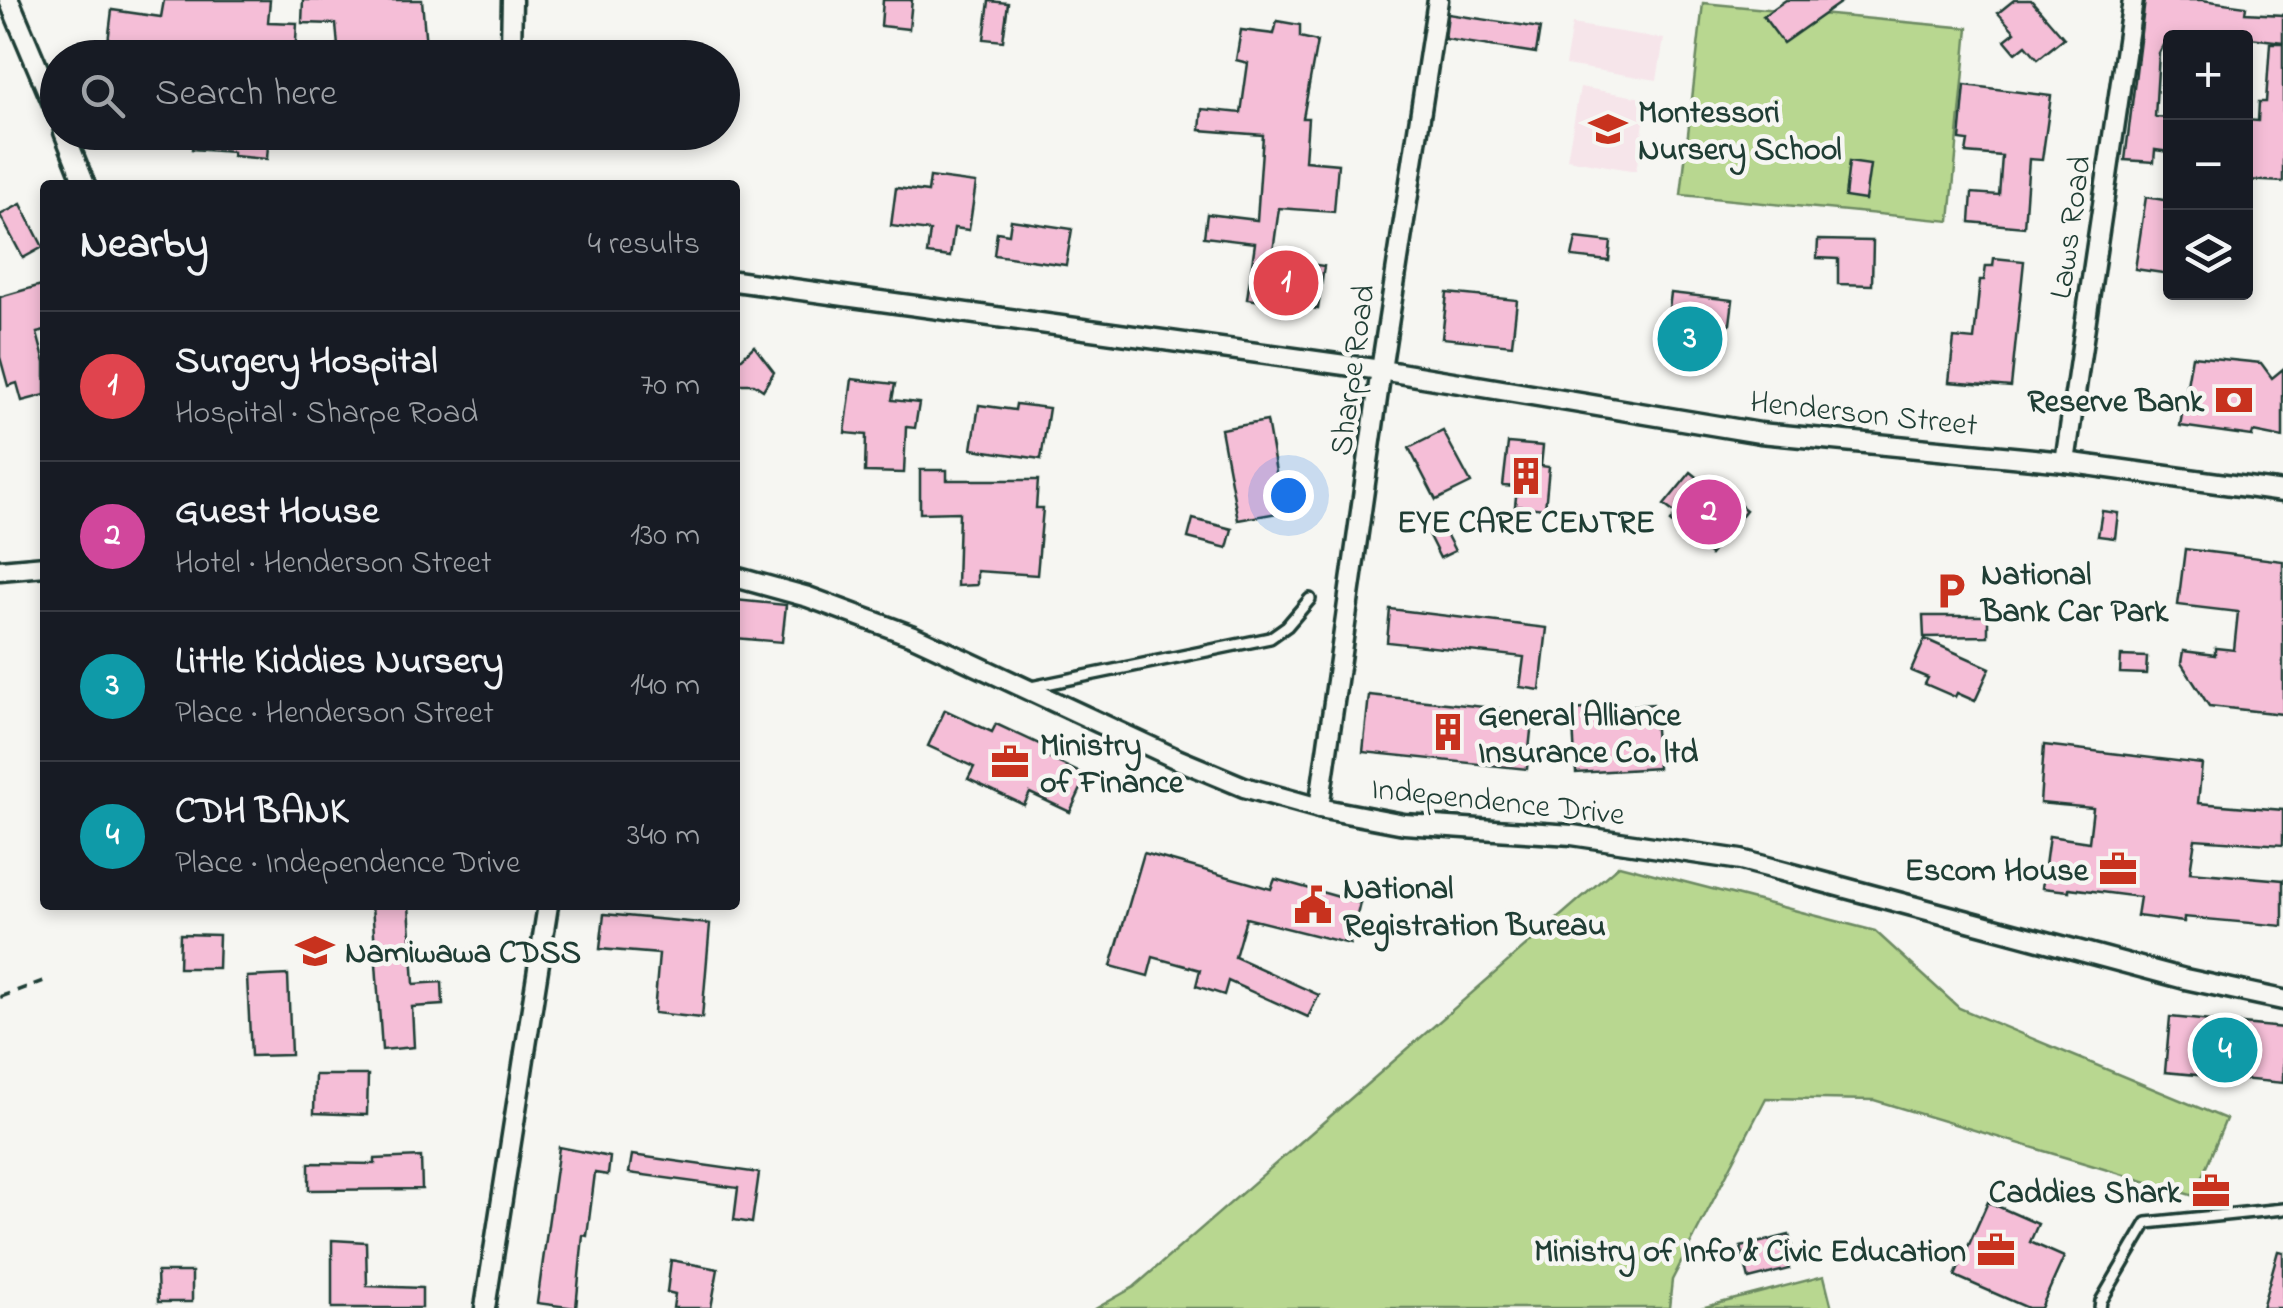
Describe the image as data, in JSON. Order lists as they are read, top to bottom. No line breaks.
{"streets":{"street":["Laws Road","Sharpe Road","Henderson Street","Independence Drive"]},"crossings":[["Laws Road","Henderson Street"],["Sharpe Road","Henderson Street"],["Sharpe Road","Independence Drive"]],"places":{"school or university":["Montessori Nursery School","Namiwawa CDSS"],"bank":["Reserve Bank"],"building":["EYE CARE CENTRE","General Alliance Insurance Co. ltd"],"parking":["National Bank Car Park"],"office":["Ministry of Finance","Escom House","Caddies Shark","Ministry of Info & Civic Education"],"public building":["National Registration Bureau"]},"page":{"map_buttons":["+","−"],"search":"Search here","heading":["Nearby","4 results"],"pins":["1","3","2","4"],"list":[{"mark":"1","name":"Surgery Hospital","note":"Hospital · Sharpe Road","value":"70 m"},{"mark":"2","name":"Guest House","note":"Hotel · Henderson Street","value":"130 m"},{"mark":"3","name":"Little Kiddies Nursery","note":"Place · Henderson Street","value":"140 m"},{"mark":"4","name":"CDH BANK","note":"Place · Independence Drive","value":"340 m"}]}}
